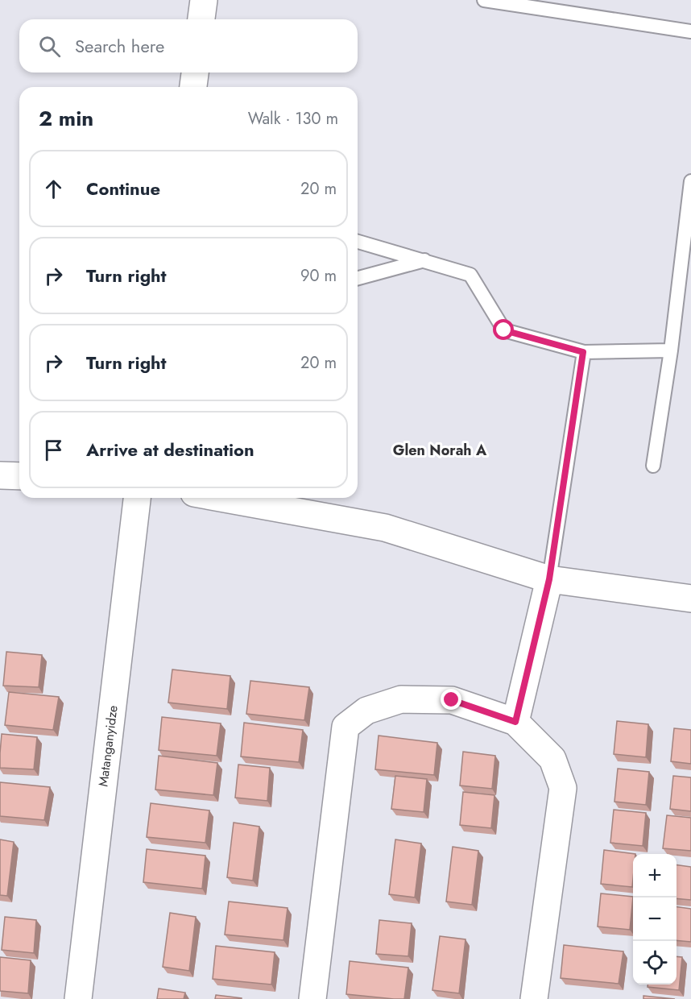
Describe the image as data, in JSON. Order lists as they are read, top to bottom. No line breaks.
{"streets":{"street":["Matanganyidze"]},"districts":["Glen Norah A"],"page":{"search":"Search here","heading":["2 min","Walk · 130 m"],"list":[["Continue","20 m"],["Turn right","90 m"],["Turn right","20 m"],"Arrive at destination"],"map_buttons":["+","−"]}}
